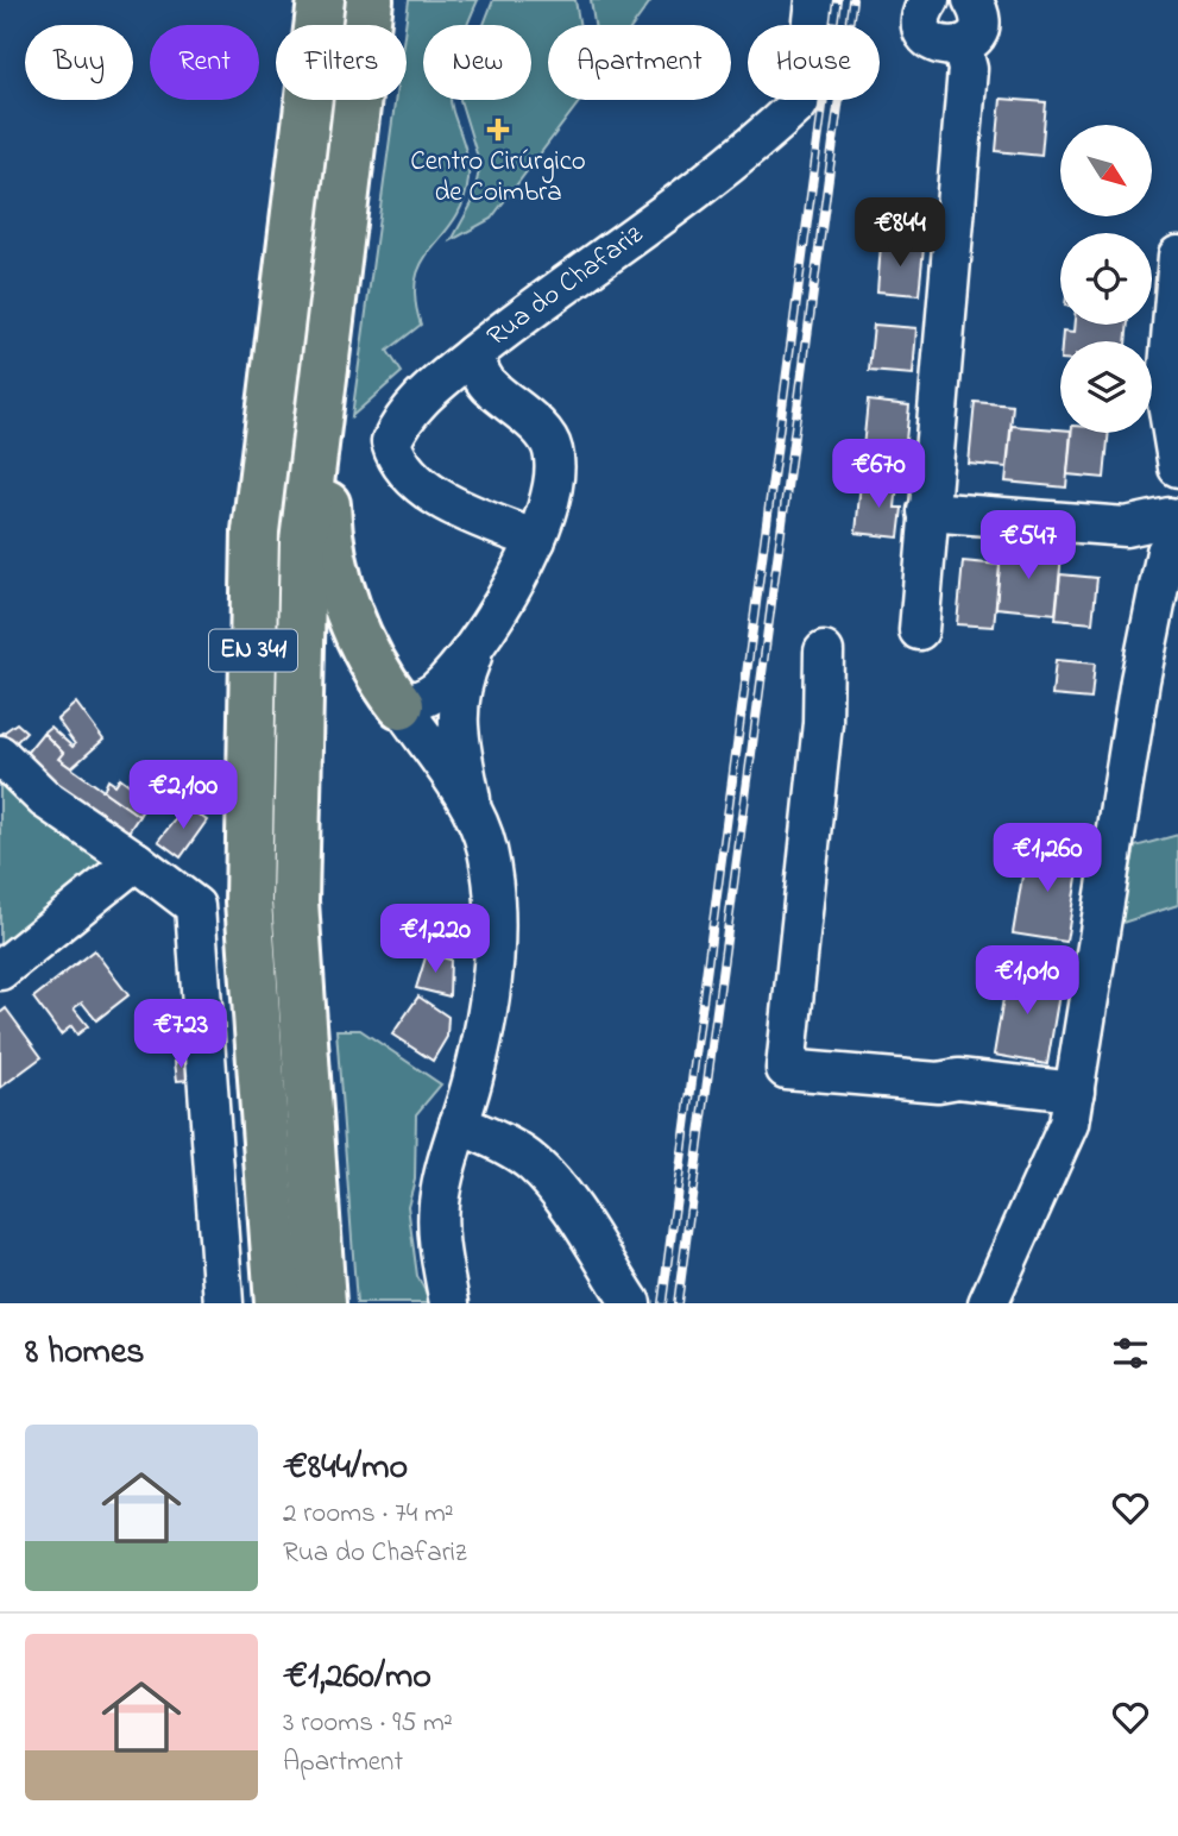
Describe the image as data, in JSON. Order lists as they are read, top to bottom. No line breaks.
{"streets":{"highway":["EN 341"],"street":["Rua do Chafariz"]},"places":{"health":["Centro Cirúrgico de Coimbra"]},"north":"bottom right","page":{"chip":["Buy","Rent","Filters","New","Apartment","House"],"price":["€844","€670","€547","€2,100","€1,260","€1,220","€1,010","€723"],"heading":"8 homes","list":[{"name":"€844/mo","note":"2 rooms · 74 m² · Rua do Chafariz"},{"name":"€1,260/mo","note":"3 rooms · 95 m² · Apartment"}]}}
